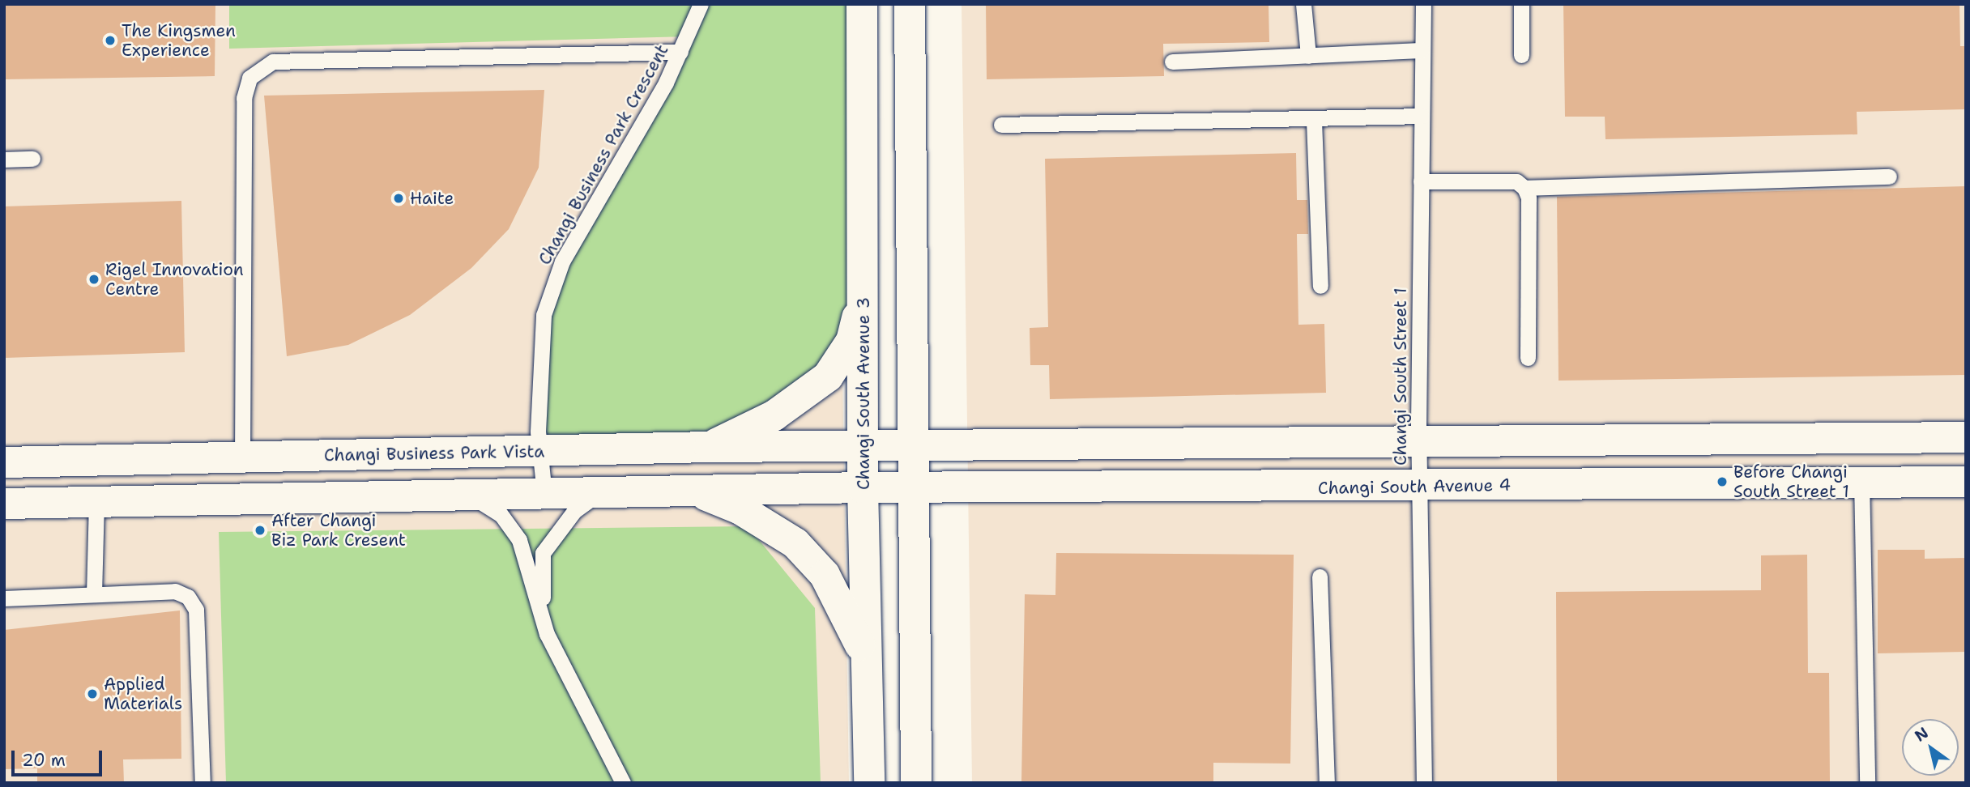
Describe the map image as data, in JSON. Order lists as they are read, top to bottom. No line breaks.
{"streets":{"main road":["Changi South Avenue 3","Changi Business Park Vista","Changi South Avenue 4"],"lane":["Changi Business Park Crescent","Changi South Street 1"]},"crossings":[["Changi Business Park Crescent","Changi Business Park Vista"],["Changi South Street 1","Changi South Avenue 4"],["Changi South Avenue 3","Changi Business Park Vista"],["Changi South Avenue 3","Changi South Avenue 4"]],"places":["The Kingsmen Experience","Haite","Rigel Innovation Centre","Before Changi South Street 1","After Changi Biz Park Cresent","Applied Materials"],"scale_bar":"20 m","north":"top left"}
